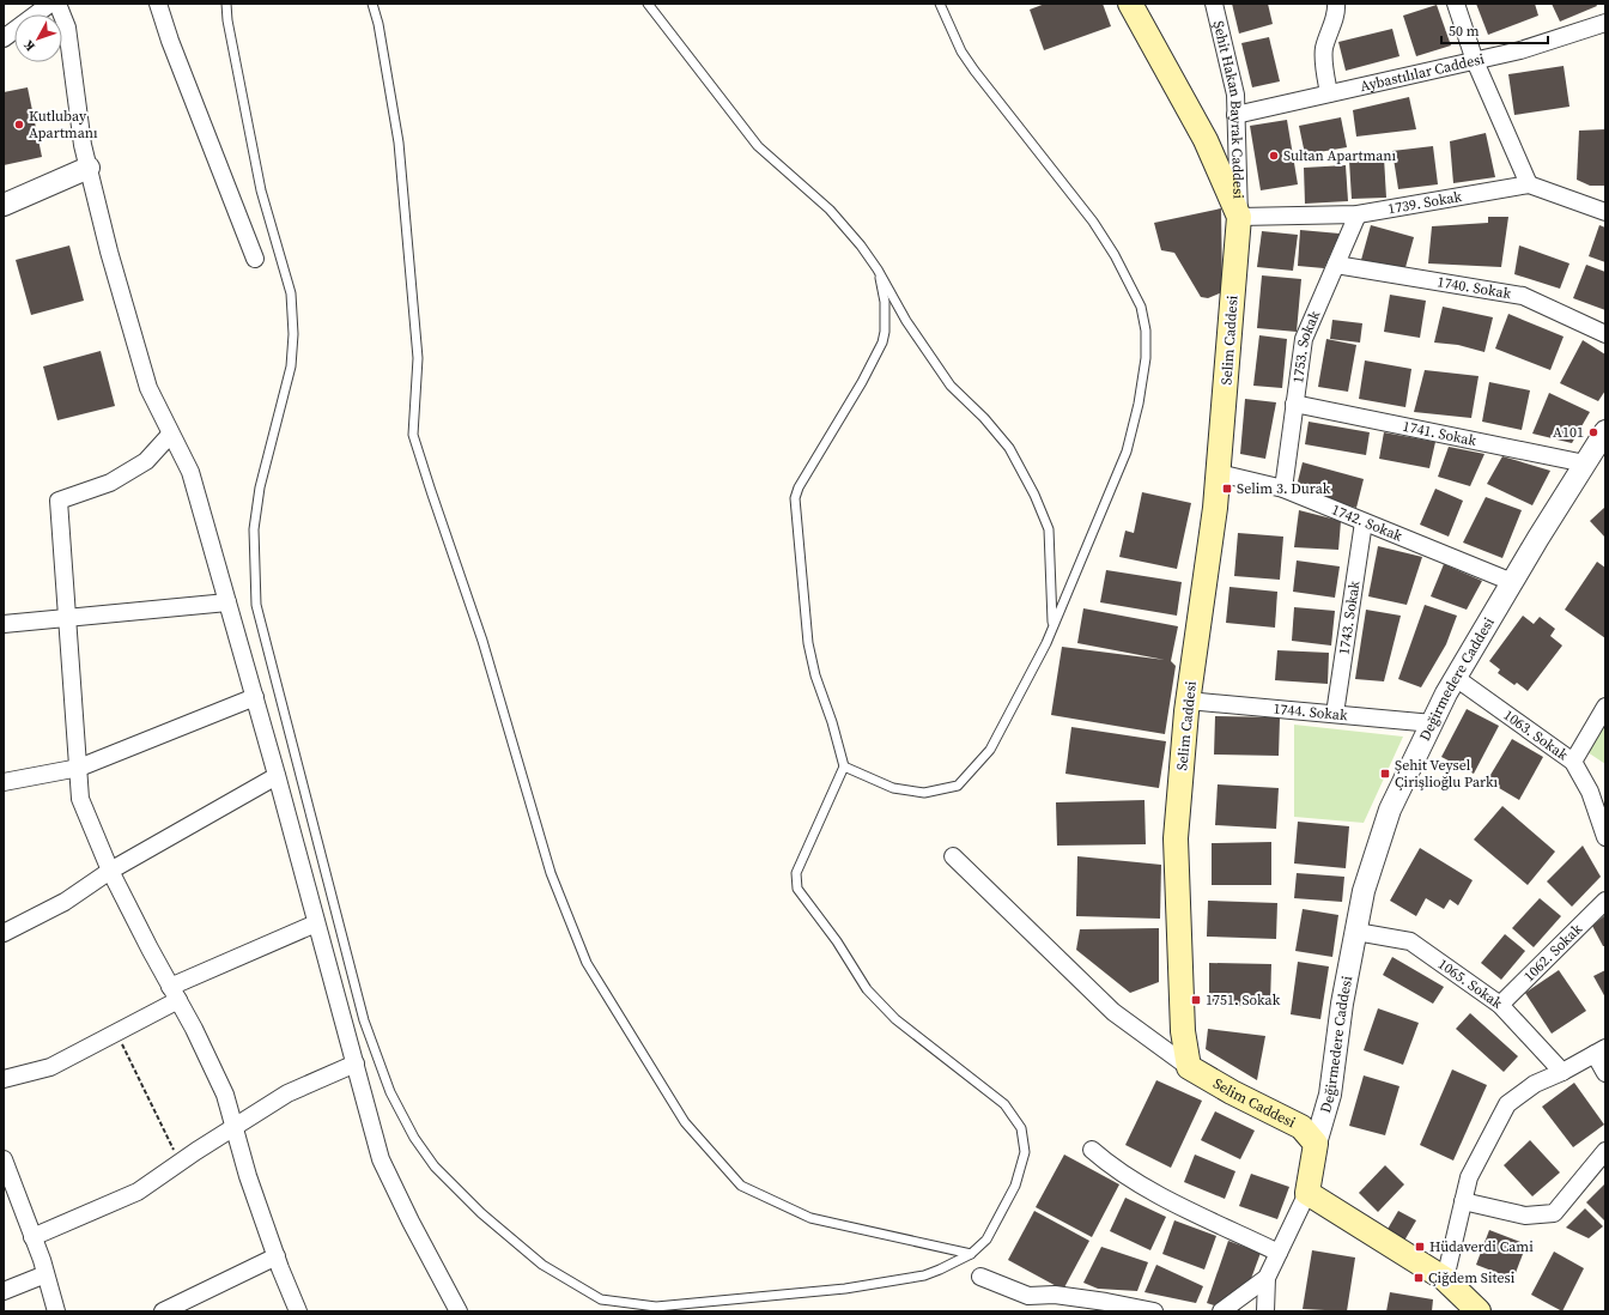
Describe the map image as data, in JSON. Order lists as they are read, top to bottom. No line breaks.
{"streets":{"main road":["Selim Caddesi"],"street":["Aybastılılar Caddesi","Şehit Hakan Bayrak Caddesi","1739. Sokak","1740. Sokak","1753. Sokak","1741. Sokak","1742. Sokak","1743. Sokak","Değirmedere Caddesi","1744. Sokak","1063. Sokak","1062. Sokak","1065. Sokak"]},"crossings":[["Aybastılılar Caddesi","Şehit Hakan Bayrak Caddesi"],["Şehit Hakan Bayrak Caddesi","1739. Sokak"],["Şehit Hakan Bayrak Caddesi","Selim Caddesi"],["1739. Sokak","Selim Caddesi"],["1739. Sokak","1753. Sokak"],["1740. Sokak","1753. Sokak"],["Selim Caddesi","1742. Sokak"],["Selim Caddesi","Değirmedere Caddesi"],["Selim Caddesi","1744. Sokak"],["1753. Sokak","1741. Sokak"],["1753. Sokak","1742. Sokak"],["1741. Sokak","Değirmedere Caddesi"],["1742. Sokak","1743. Sokak"],["1742. Sokak","Değirmedere Caddesi"],["1743. Sokak","1744. Sokak"],["Değirmedere Caddesi","1744. Sokak"],["Değirmedere Caddesi","1063. Sokak"],["Değirmedere Caddesi","1065. Sokak"],["1062. Sokak","1065. Sokak"]],"places":{"other":["Kutlubay Apartmanı","Sultan Apartmanı","A101"],"transit":["Selim 3. Durak","Şehit Veysel Çirişlioğlu Parkı","1751. Sokak","Hüdaverdi Cami","Çiğdem Sitesi"]},"scale_bar":"50 m","north":"bottom left"}
